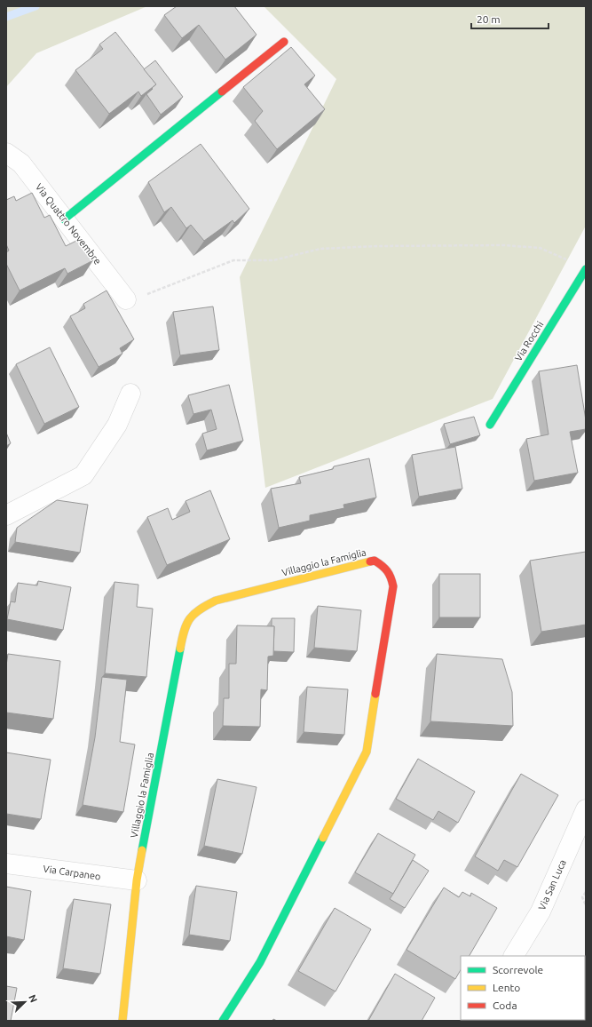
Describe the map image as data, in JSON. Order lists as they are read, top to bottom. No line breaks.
{"streets":{"street":["Via Quattro Novembre","Via Rocchi","Villaggio la Famiglia","Via Carpaneo","Via San Luca"]},"crossings":[["Villaggio la Famiglia","Via Carpaneo"]],"legend":["Scorrevole","Lento","Coda"],"scale_bar":"20 m","north":"top right"}
